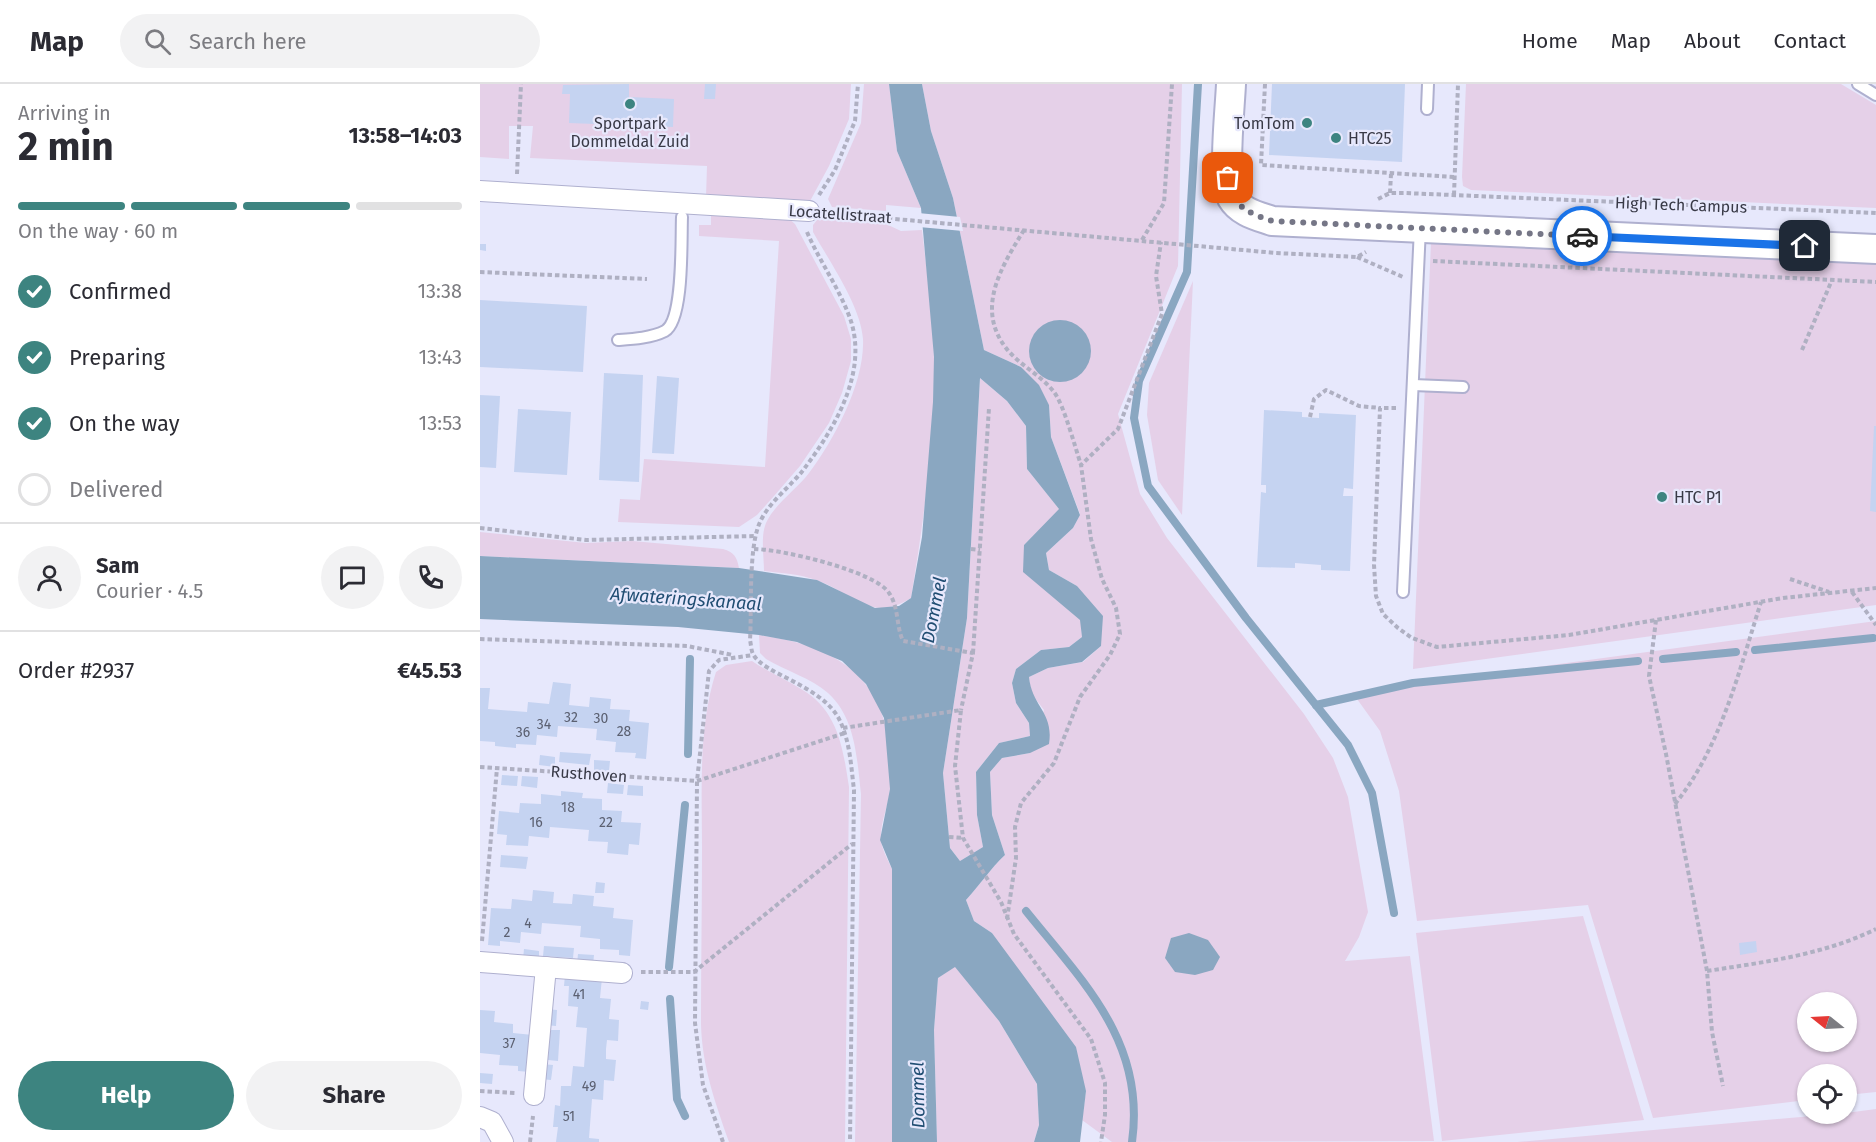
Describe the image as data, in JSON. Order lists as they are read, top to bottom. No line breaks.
{"streets":{"street":["Locatellistraat"],"path":["High Tech Campus","Rusthoven"]},"water":["Afwateringskanaal","Dommel"],"places":["Sportpark Dommeldal Zuid","TomTom","HTC25","HTC P1"],"house_numbers":["32","30","34","28","36","18","16","22","4","2","41","37","49","51"],"north":"left","page":{"header":"Map","search":"Search here","nav":["Home","Map","About","Contact"],"heading":["2 min","Arriving in","13:58–14:03"],"panel":["Sam","Courier · 4.5","Order #2937","€45.53"],"bar":"On the way · 60 m","list":[["Confirmed","13:38"],["Preparing","13:43"],["On the way","13:53"],"Delivered"],"buttons":["Help","Share"]}}
